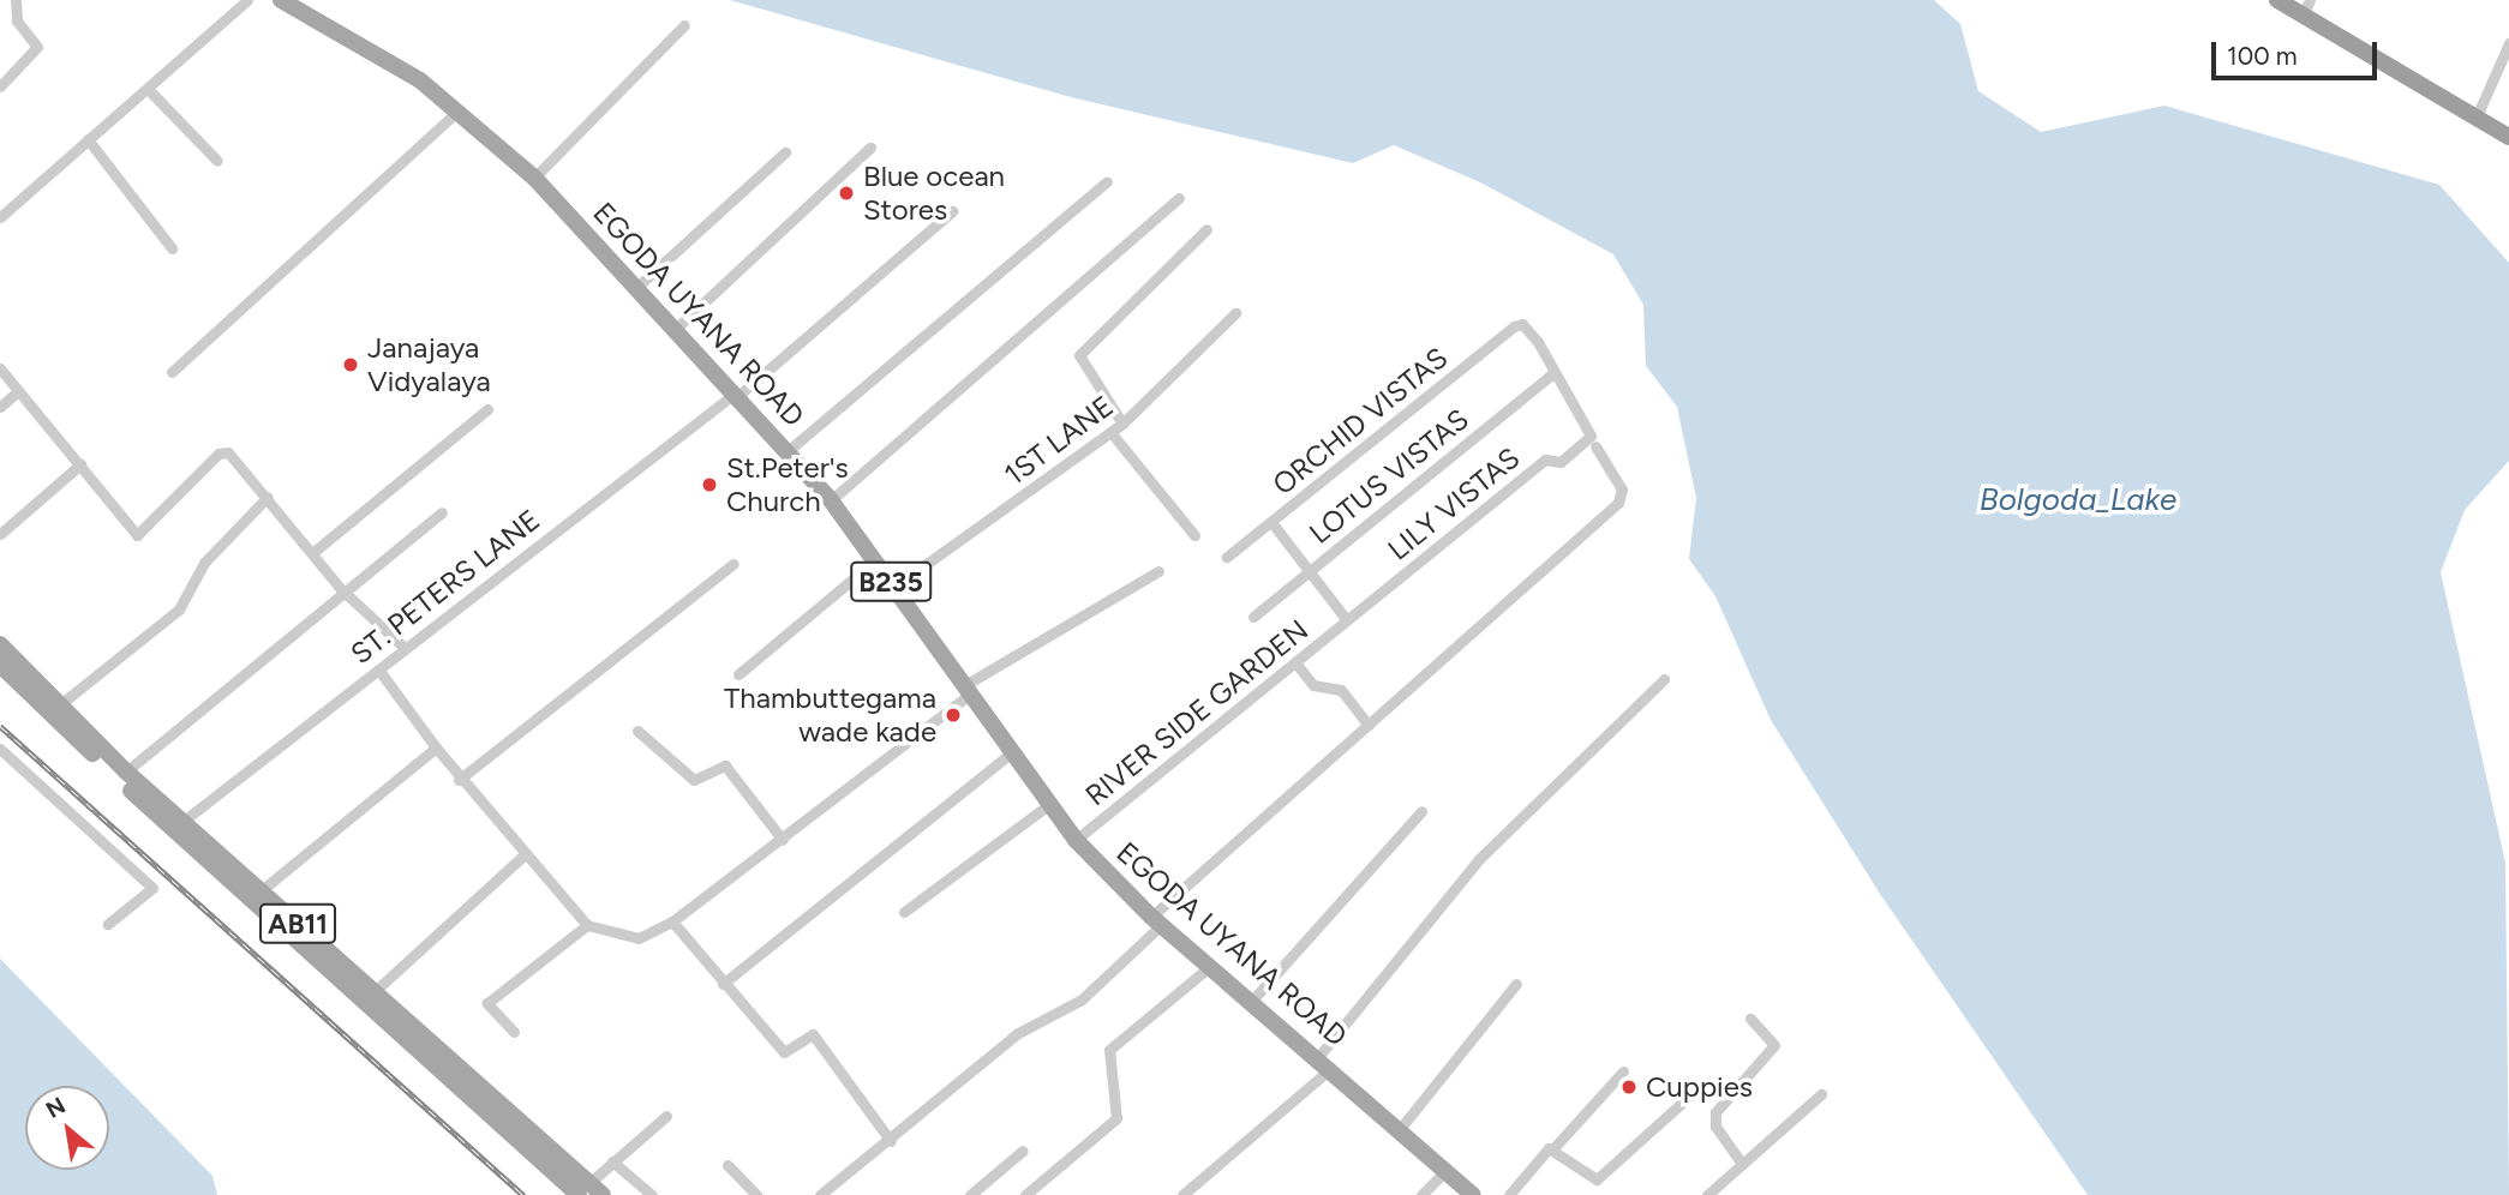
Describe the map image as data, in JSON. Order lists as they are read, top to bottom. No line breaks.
{"streets":{"main road":["EGODA UYANA ROAD","B235","AB11"],"street":["ORCHID VISTAS","1ST LANE","LOTUS VISTAS","LILY VISTAS","ST. PETERS LANE","RIVER SIDE GARDEN"]},"crossings":[["EGODA UYANA ROAD","1ST LANE"],["EGODA UYANA ROAD","ST. PETERS LANE"],["EGODA UYANA ROAD","RIVER SIDE GARDEN"],["ORCHID VISTAS","LOTUS VISTAS"],["LILY VISTAS","RIVER SIDE GARDEN"],["ST. PETERS LANE","AB11"]],"water":["Bolgoda_Lake"],"places":["Blue ocean Stores","Janajaya Vidyalaya","St.Peter's Church","Thambuttegama wade kade","Cuppies"],"scale_bar":"100 m","north":"top left"}
